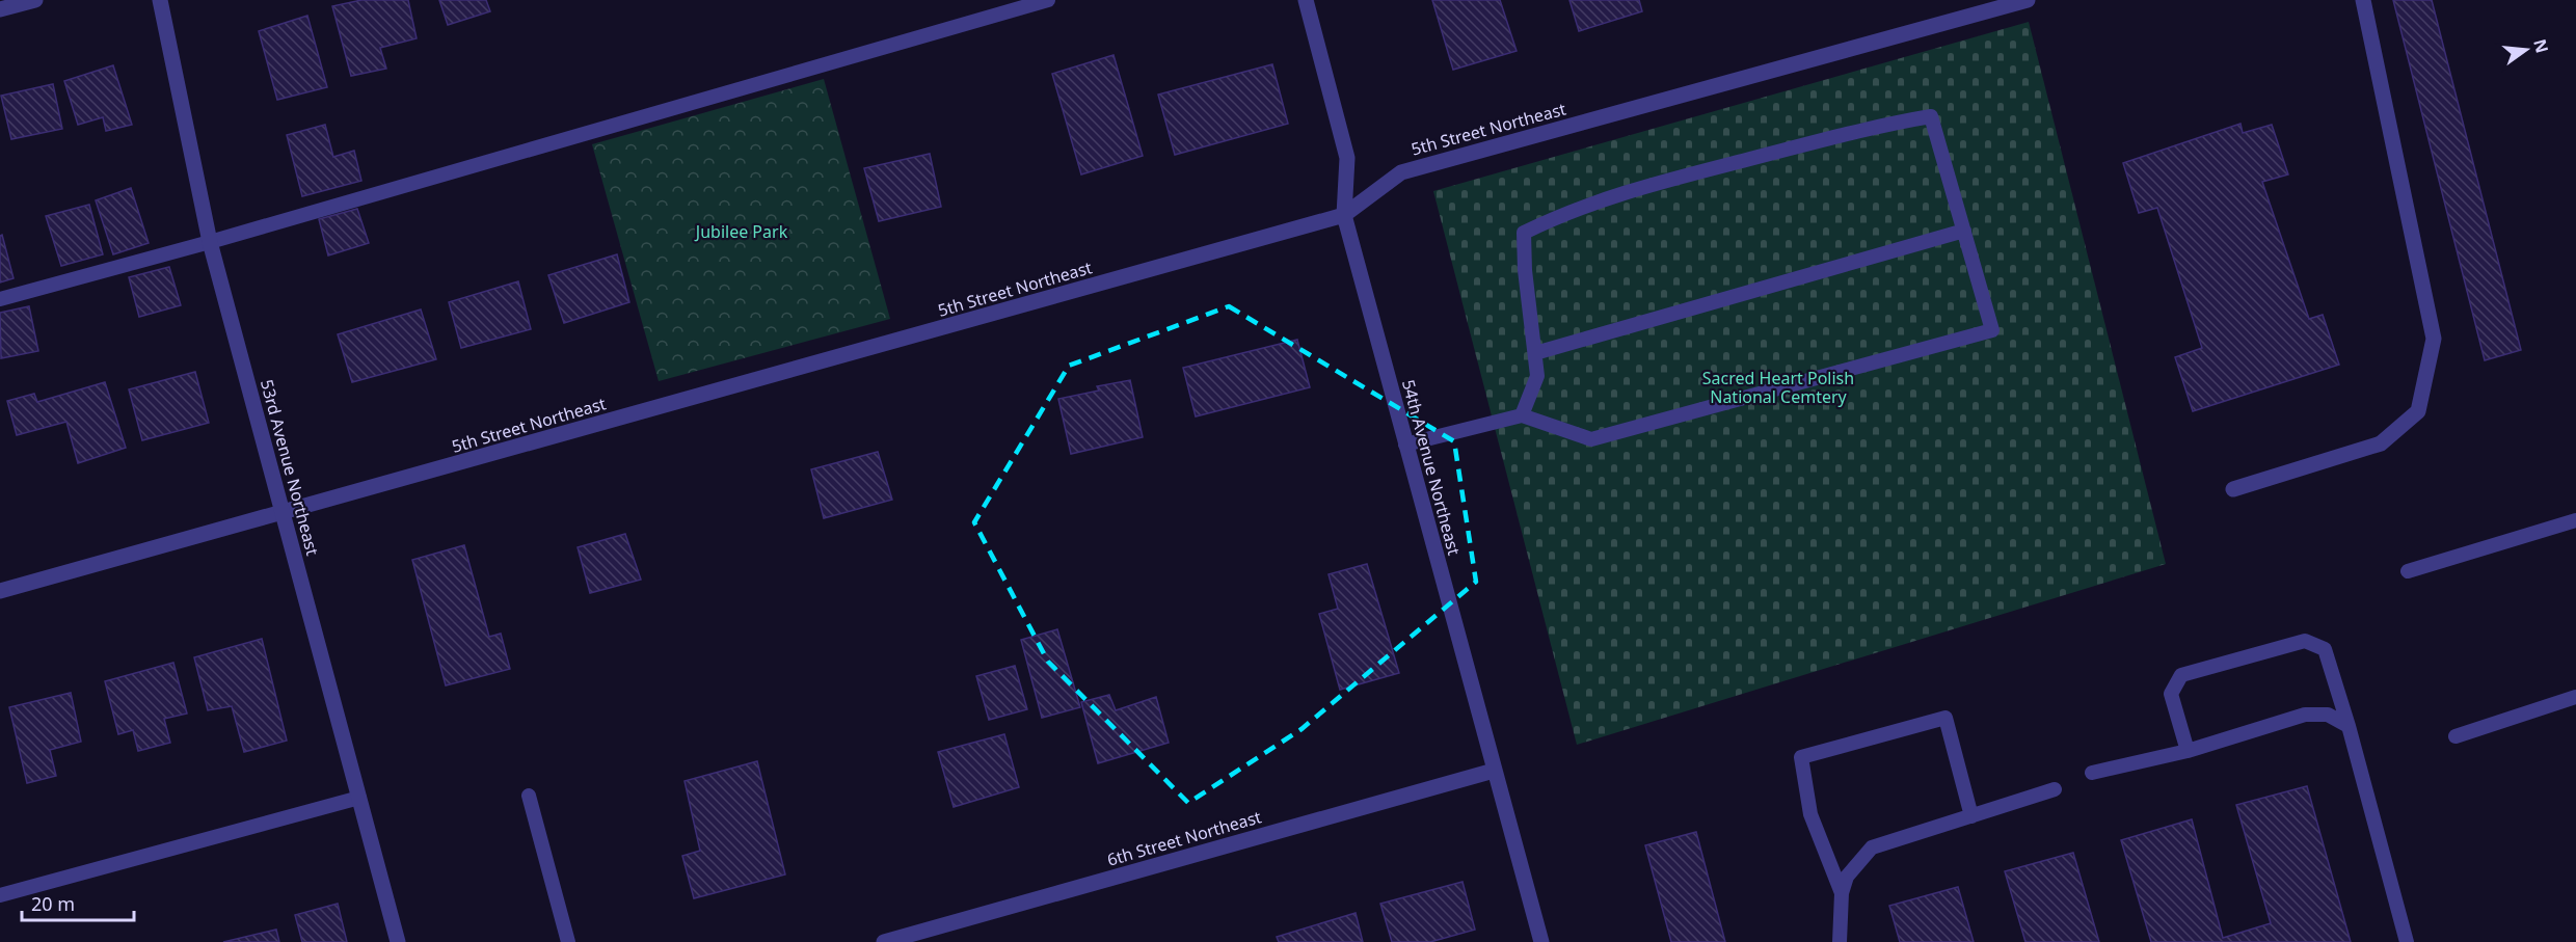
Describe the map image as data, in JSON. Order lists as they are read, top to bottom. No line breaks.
{"streets":{"street":["5th Street Northeast","53rd Avenue Northeast","54th Avenue Northeast","6th Street Northeast"]},"crossings":[["5th Street Northeast","53rd Avenue Northeast"],["5th Street Northeast","54th Avenue Northeast"],["54th Avenue Northeast","6th Street Northeast"]],"parks":["Jubilee Park","Sacred Heart Polish National Cemtery"],"scale_bar":"20 m","north":"right"}
